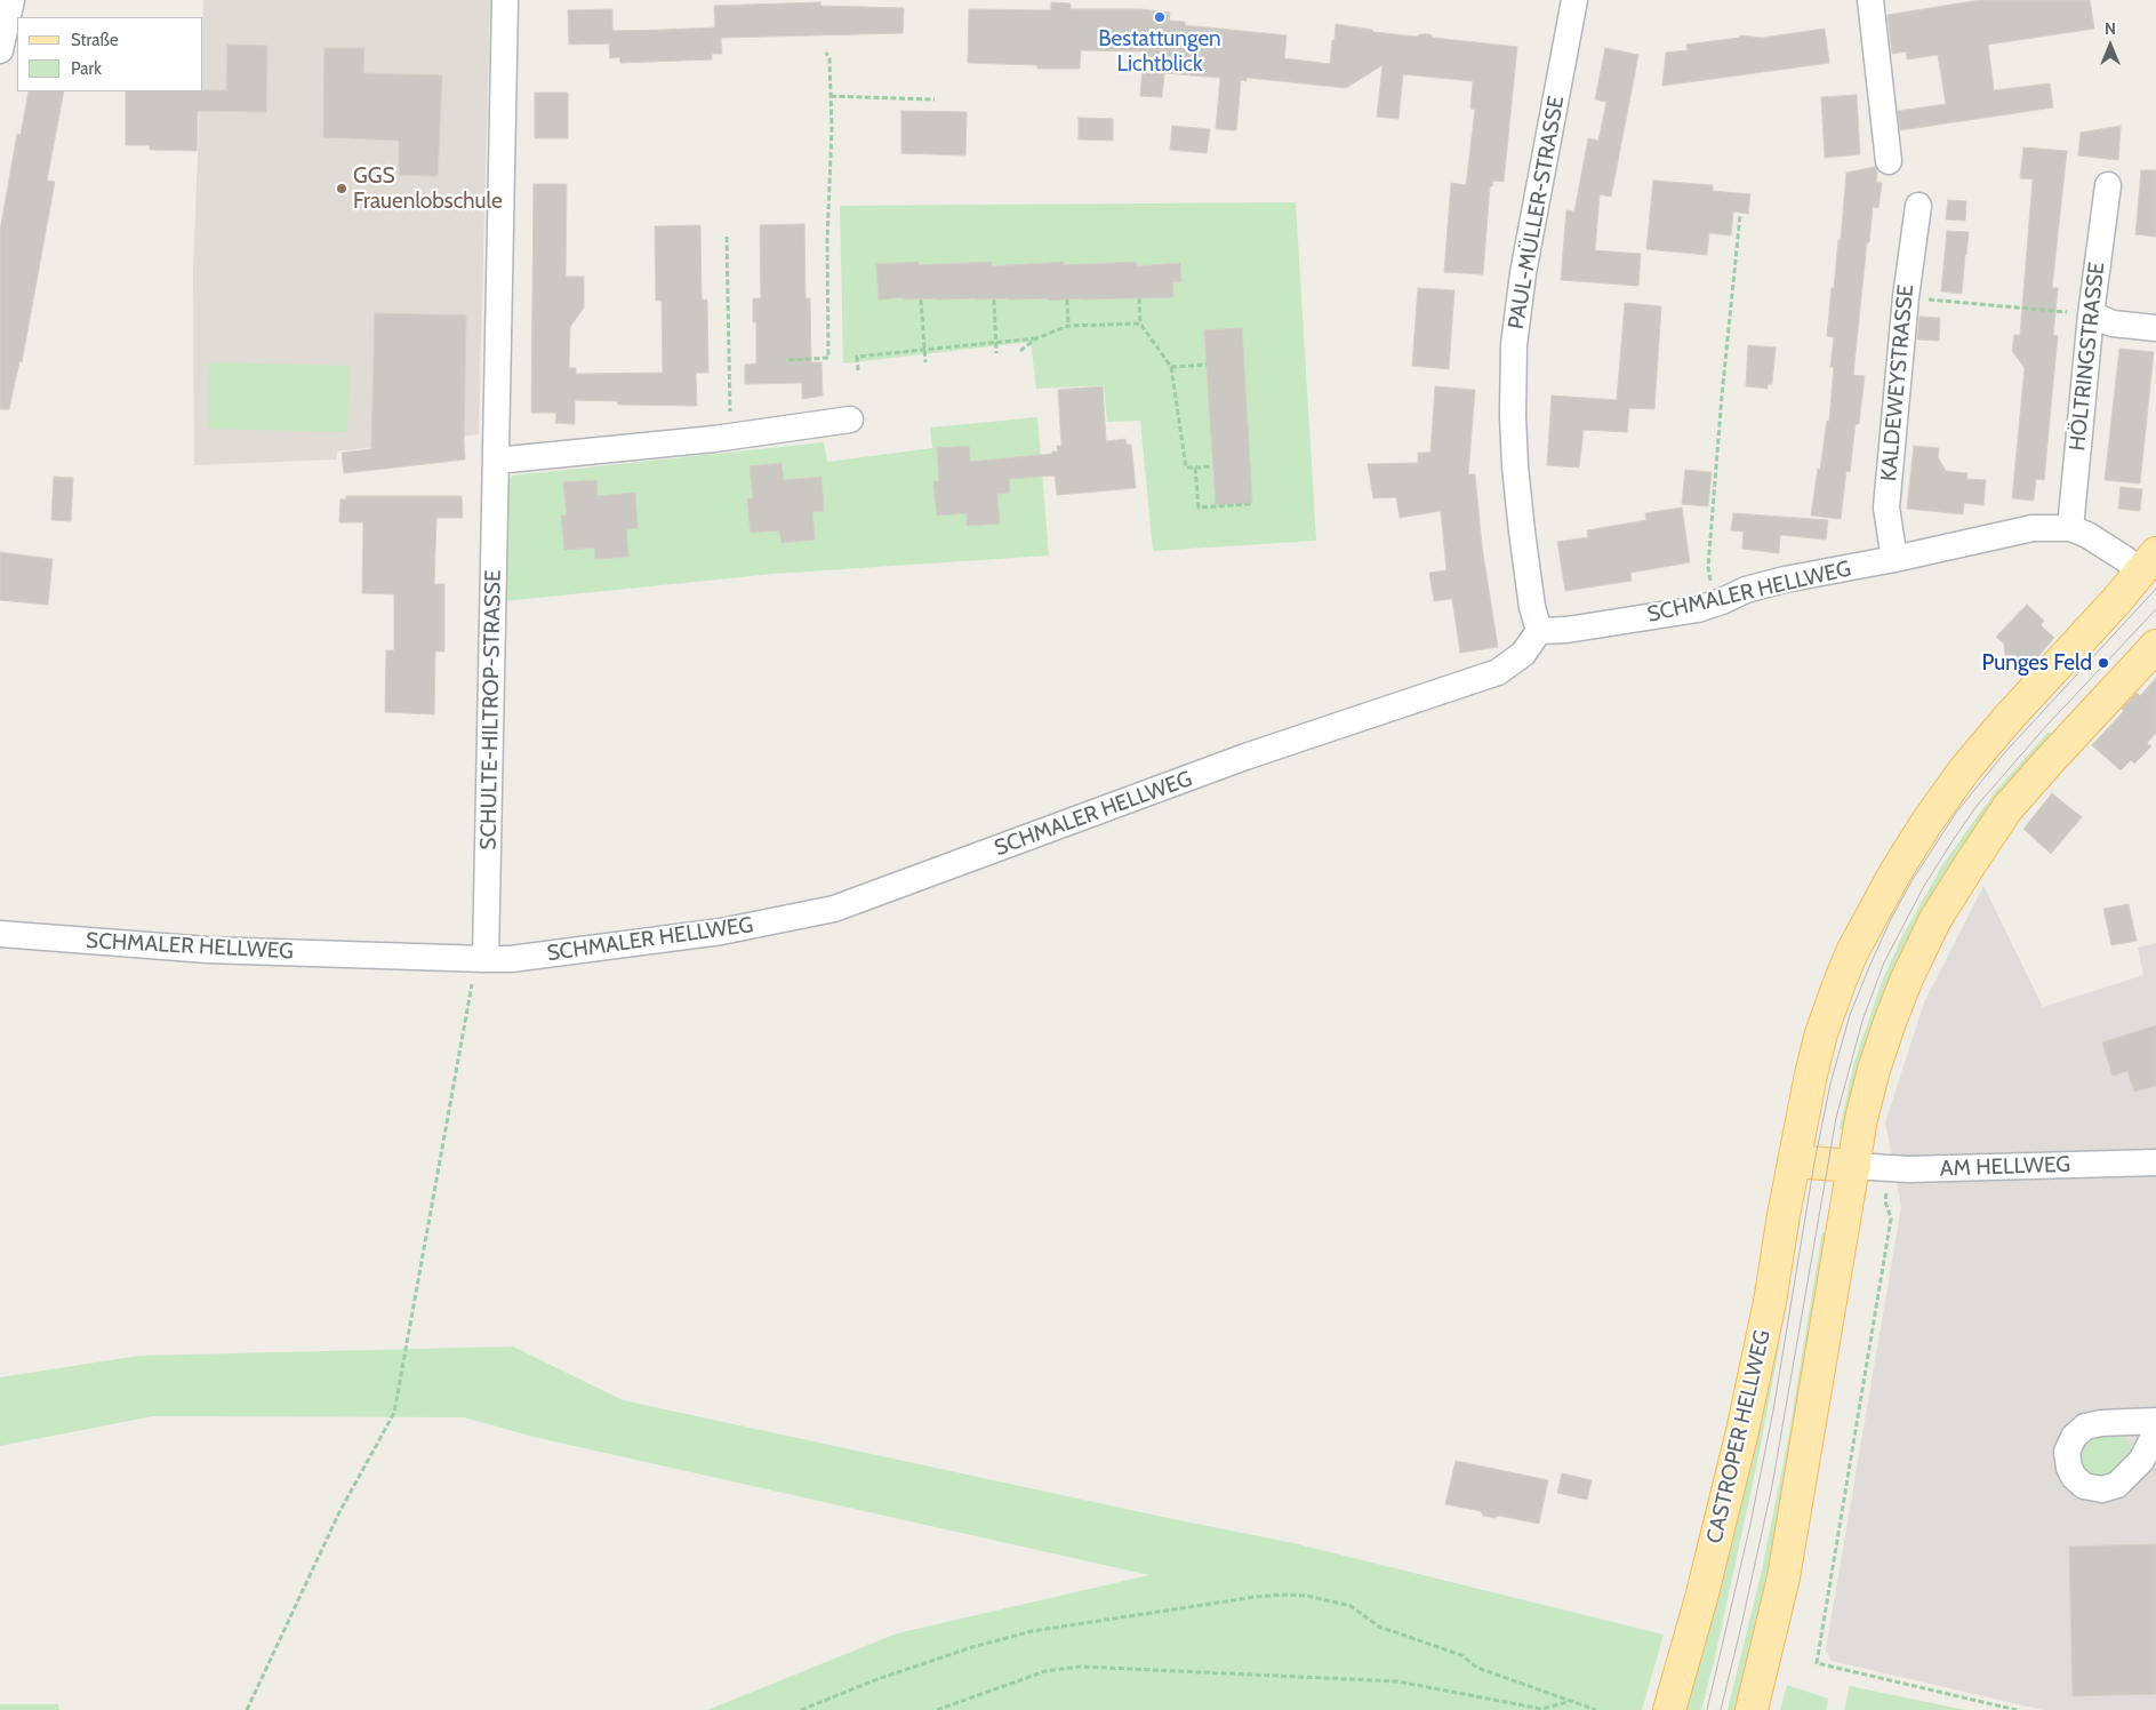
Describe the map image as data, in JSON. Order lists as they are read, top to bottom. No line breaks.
{"streets":{"main road":["CASTROPER HELLWEG"],"street":["PAUL-MÜLLER-STRASSE","HÖLTRINGSTRASSE","KALDEWEYSTRASSE","SCHMALER HELLWEG","SCHULTE-HILTROP-STRASSE","AM HELLWEG"]},"crossings":[["PAUL-MÜLLER-STRASSE","SCHMALER HELLWEG"],["HÖLTRINGSTRASSE","SCHMALER HELLWEG"],["KALDEWEYSTRASSE","SCHMALER HELLWEG"],["SCHMALER HELLWEG","SCHULTE-HILTROP-STRASSE"],["SCHMALER HELLWEG","CASTROPER HELLWEG"]],"places":["Bestattungen Lichtblick","GGS Frauenlobschule","Punges Feld"],"legend":["Straße","Park"],"north":"top"}
